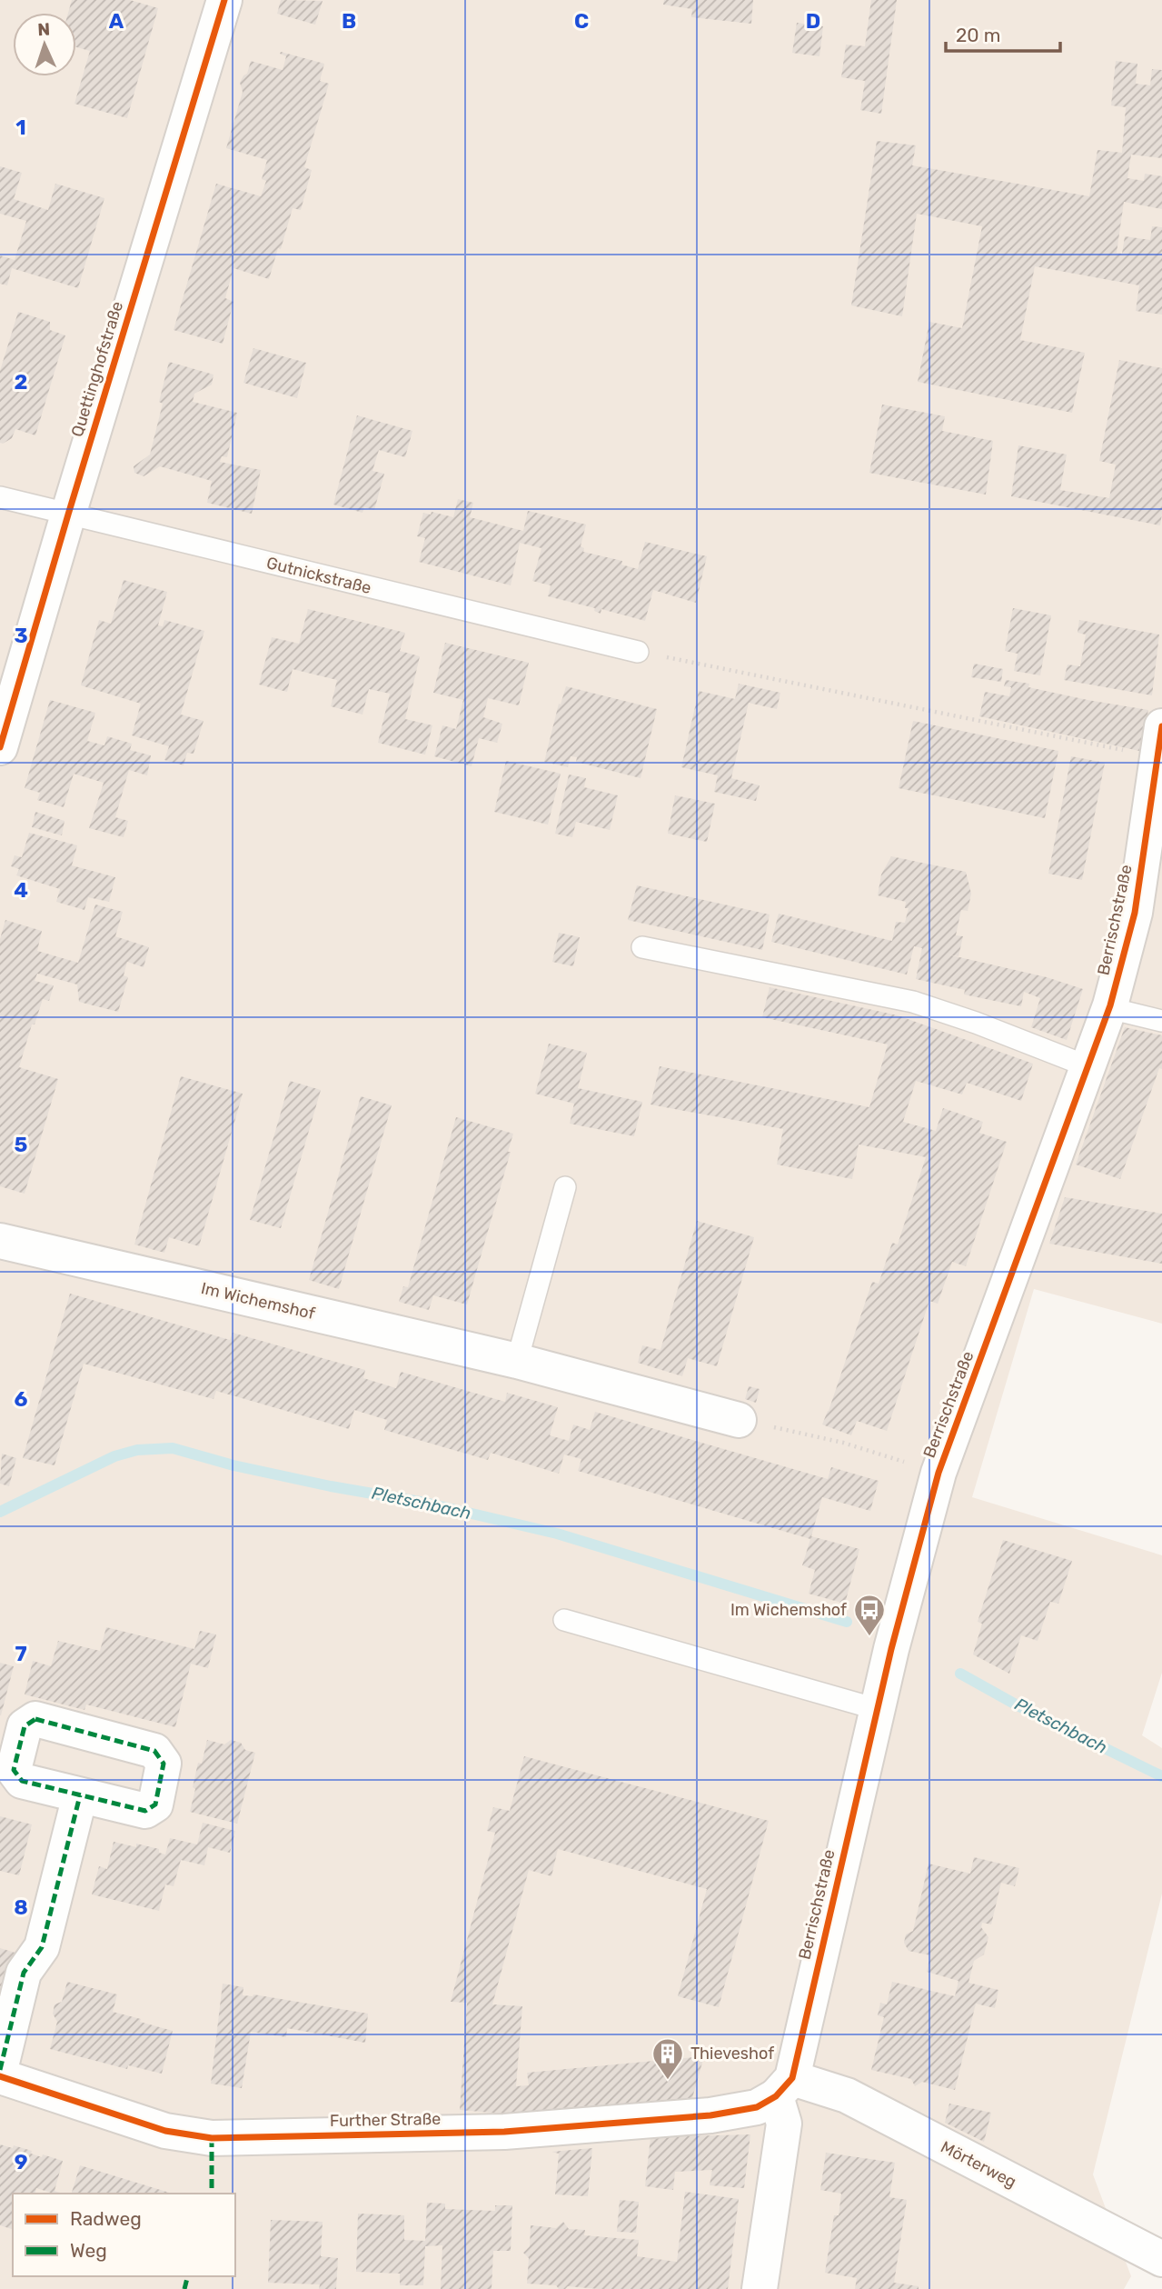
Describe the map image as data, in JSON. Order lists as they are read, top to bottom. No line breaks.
{"streets":{"street":["Quettinghofstraße","Berrischstraße","Im Wichemshof","Further Straße","Mörterweg"],"lane":["Gutnickstraße"]},"crossings":[["Quettinghofstraße","Gutnickstraße"],["Berrischstraße","Further Straße"],["Berrischstraße","Mörterweg"],["Further Straße","Mörterweg"]],"water":["Pletschbach"],"places":{"bus stop":["Im Wichemshof"],"building":["Thieveshof"]},"legend":["Radweg","Weg"],"scale_bar":"20 m","north":"top","grid":{"columns":["A","B","C","D"],"rows":["1","2","3","4","5","6","7","8","9"]}}
